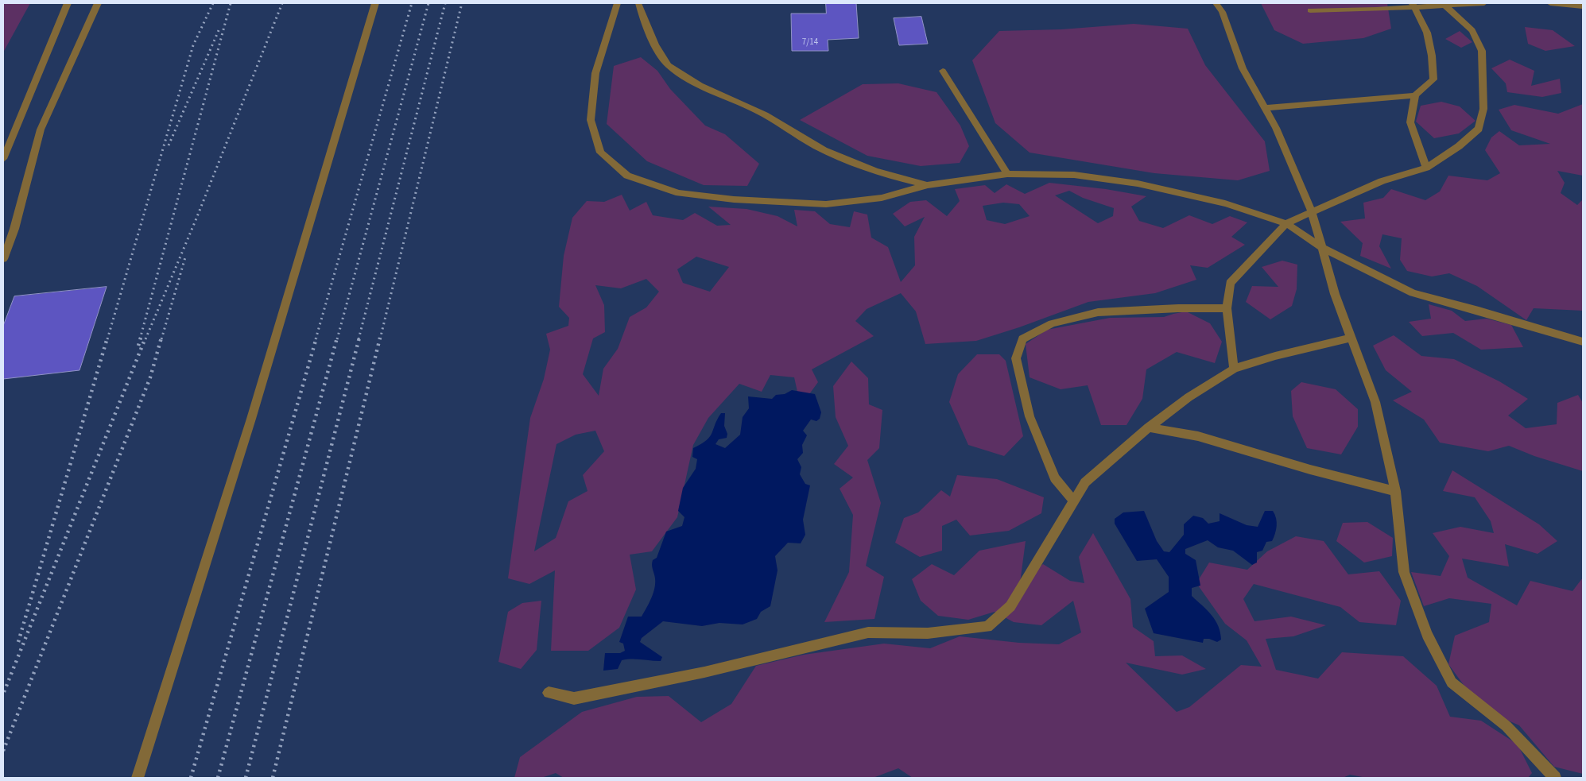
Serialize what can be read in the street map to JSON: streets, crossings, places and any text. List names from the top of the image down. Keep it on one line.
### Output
{"house_numbers":["7/14"]}
